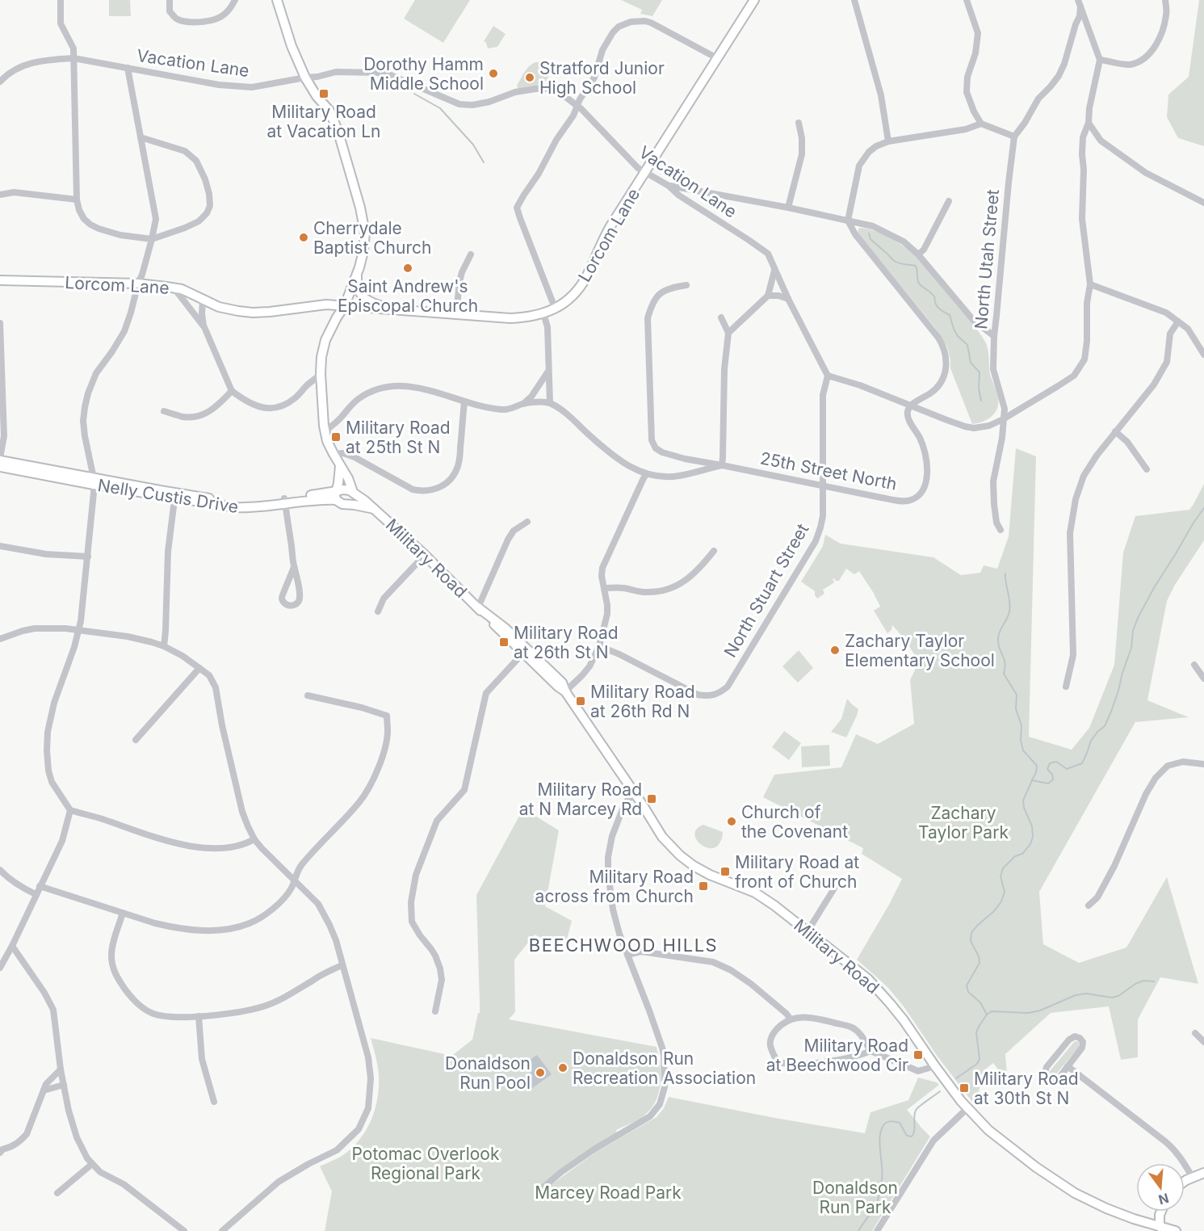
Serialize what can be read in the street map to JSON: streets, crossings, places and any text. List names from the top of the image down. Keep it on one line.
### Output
{"streets":{"main road":["Lorcom Lane","Nelly Custis Drive","Military Road"],"street":["Vacation Lane","North Utah Street","25th Street North","North Stuart Street"]},"crossings":[["Vacation Lane","Lorcom Lane"],["Vacation Lane","Military Road"],["Vacation Lane","North Stuart Street"],["Lorcom Lane","Military Road"],["25th Street North","North Stuart Street"],["Nelly Custis Drive","Military Road"]],"districts":["BEECHWOOD HILLS"],"parks":["Zachary Taylor Park","Potomac Overlook Regional Park","Donaldson Run Park","Marcey Road Park"],"places":{"other":["Dorothy Hamm Middle School","Stratford Junior High School","Cherrydale Baptist Church","Saint Andrew's Episcopal Church","Zachary Taylor Elementary School","Church of the Covenant","Donaldson Run Recreation Association","Donaldson Run Pool"],"transit":["Military Road at Vacation Ln","Military Road at 25th St N","Military Road at 26th St N","Military Road at 26th Rd N","Military Road at N Marcey Rd","Military Road at front of Church","Military Road across from Church","Military Road at Beechwood Cir","Military Road at 30th St N"]},"north":"bottom"}
